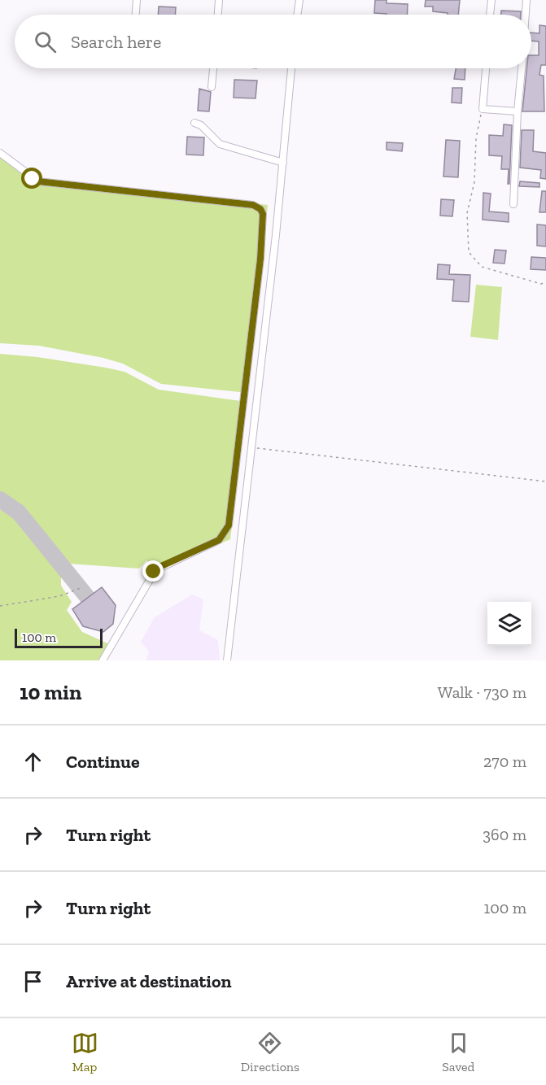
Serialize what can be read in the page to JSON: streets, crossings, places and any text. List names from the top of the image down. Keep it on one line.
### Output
{"scale_bar":"100 m","page":{"search":"Search here","scale":"100 m","heading":["10 min","Walk · 730 m"],"list":[["Continue","270 m"],["Turn right","360 m"],["Turn right","100 m"],"Arrive at destination"],"nav":["Map","Directions","Saved"]}}
